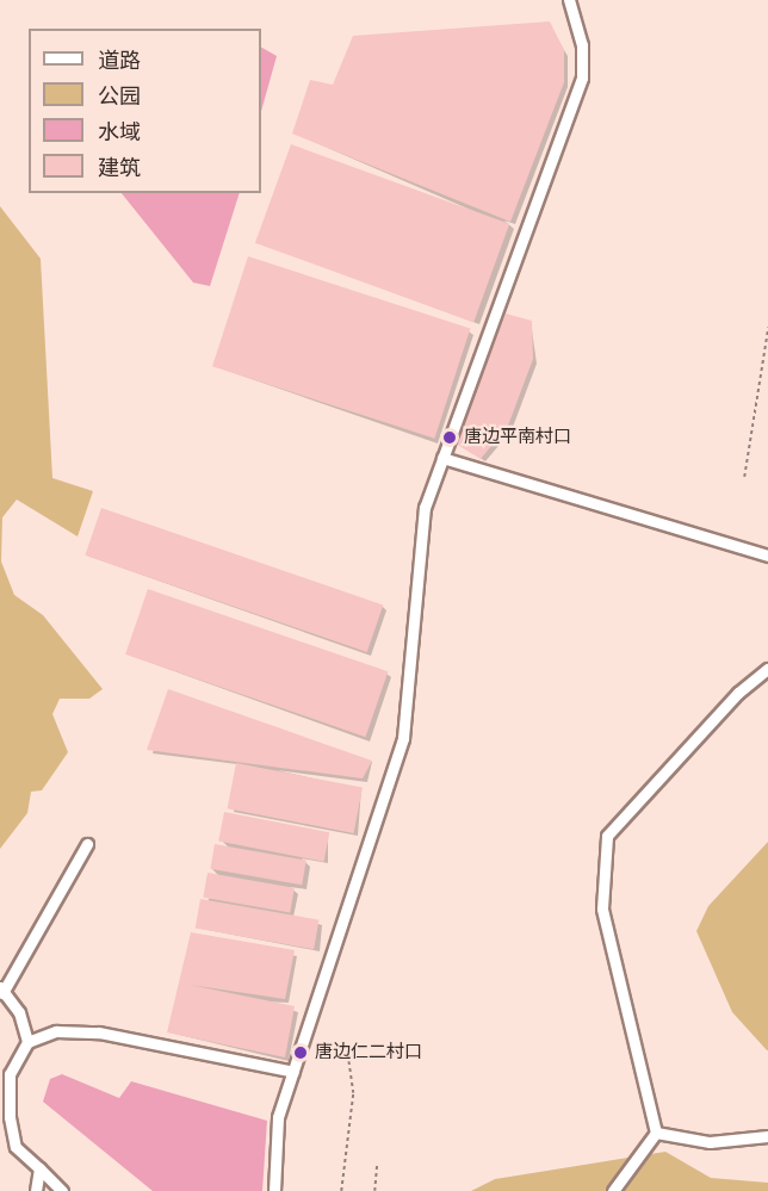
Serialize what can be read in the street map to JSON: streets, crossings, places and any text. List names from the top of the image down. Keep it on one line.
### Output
{"places":["唐边平南村口","唐边仁二村口"],"legend":["道路","公园","水域","建筑"]}
